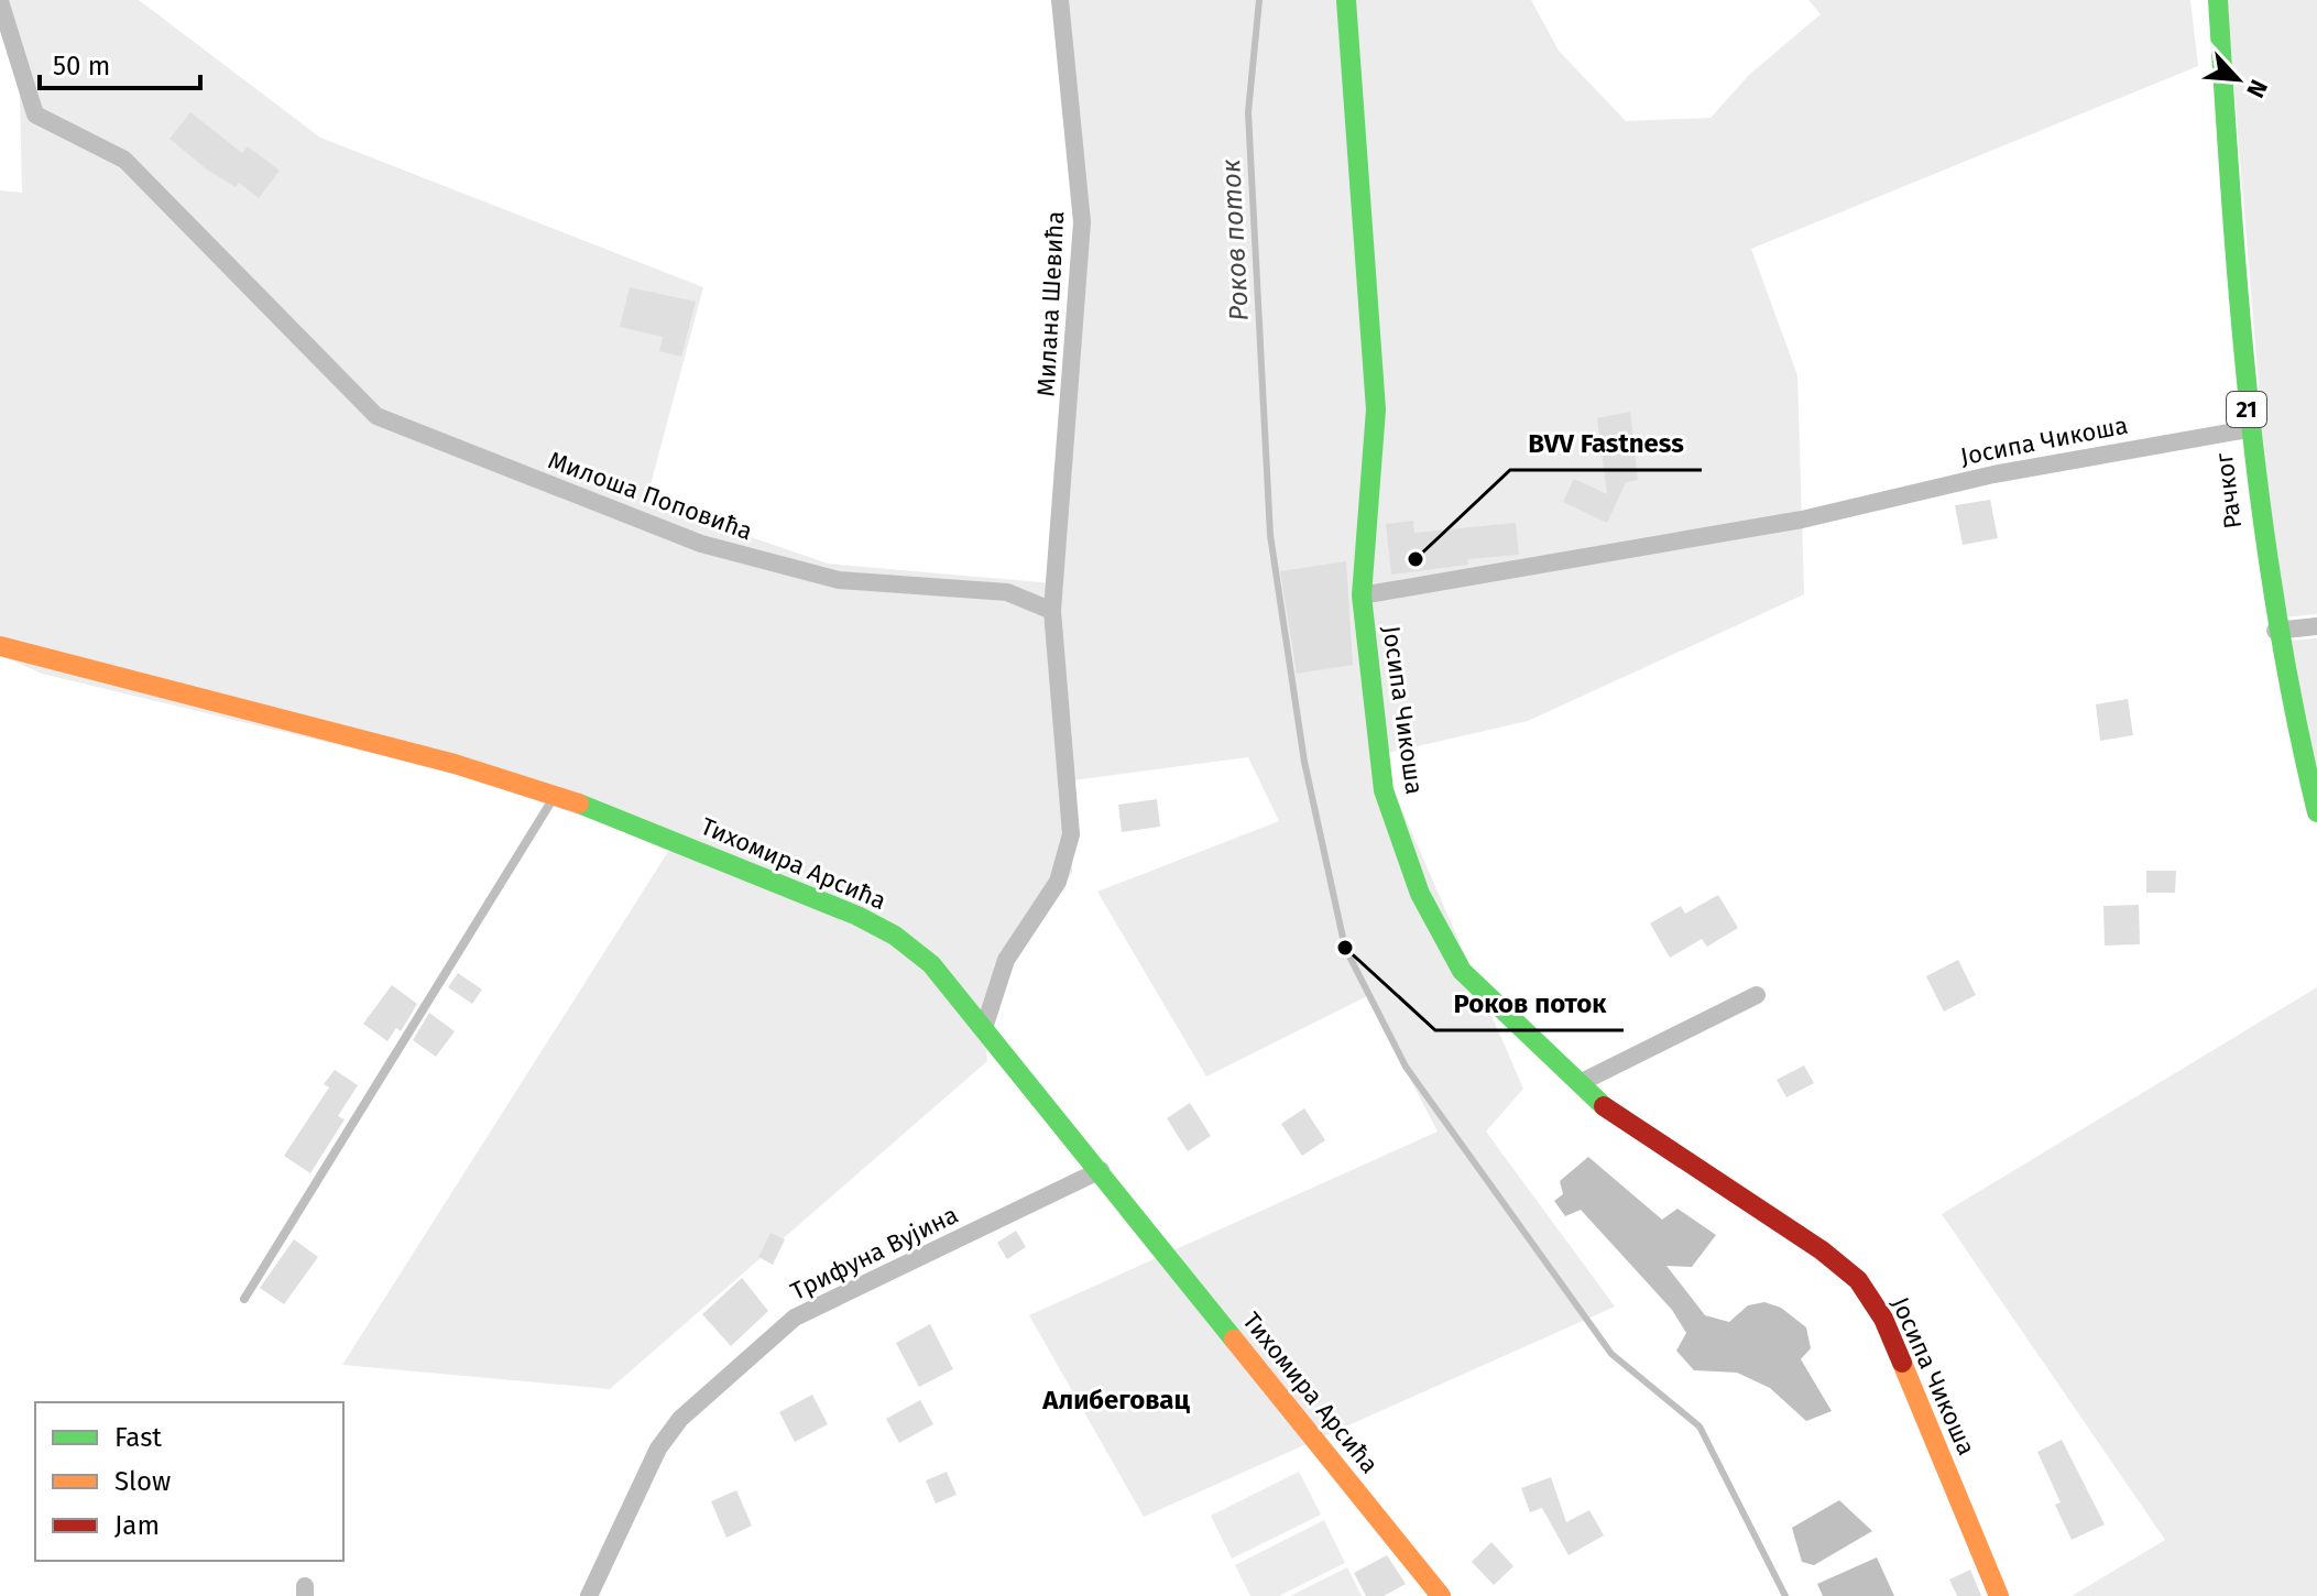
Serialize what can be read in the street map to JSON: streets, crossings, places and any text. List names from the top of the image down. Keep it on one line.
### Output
{"streets":{"street":["Милана Шевића","21","Јосипа Чикоша","Рачког","Милоша Поповића","Тихомира Арсића","Трифуна Вујина"]},"crossings":[["Милана Шевића","Милоша Поповића"],["Јосипа Чикоша","Рачког"],["Тихомира Арсића","Трифуна Вујина"]],"districts":["Алибеговац"],"water":["Роков поток"],"places":["BVV Fastness","Роков поток"],"legend":["Fast","Slow","Jam"],"scale_bar":"50 m","north":"bottom right"}
